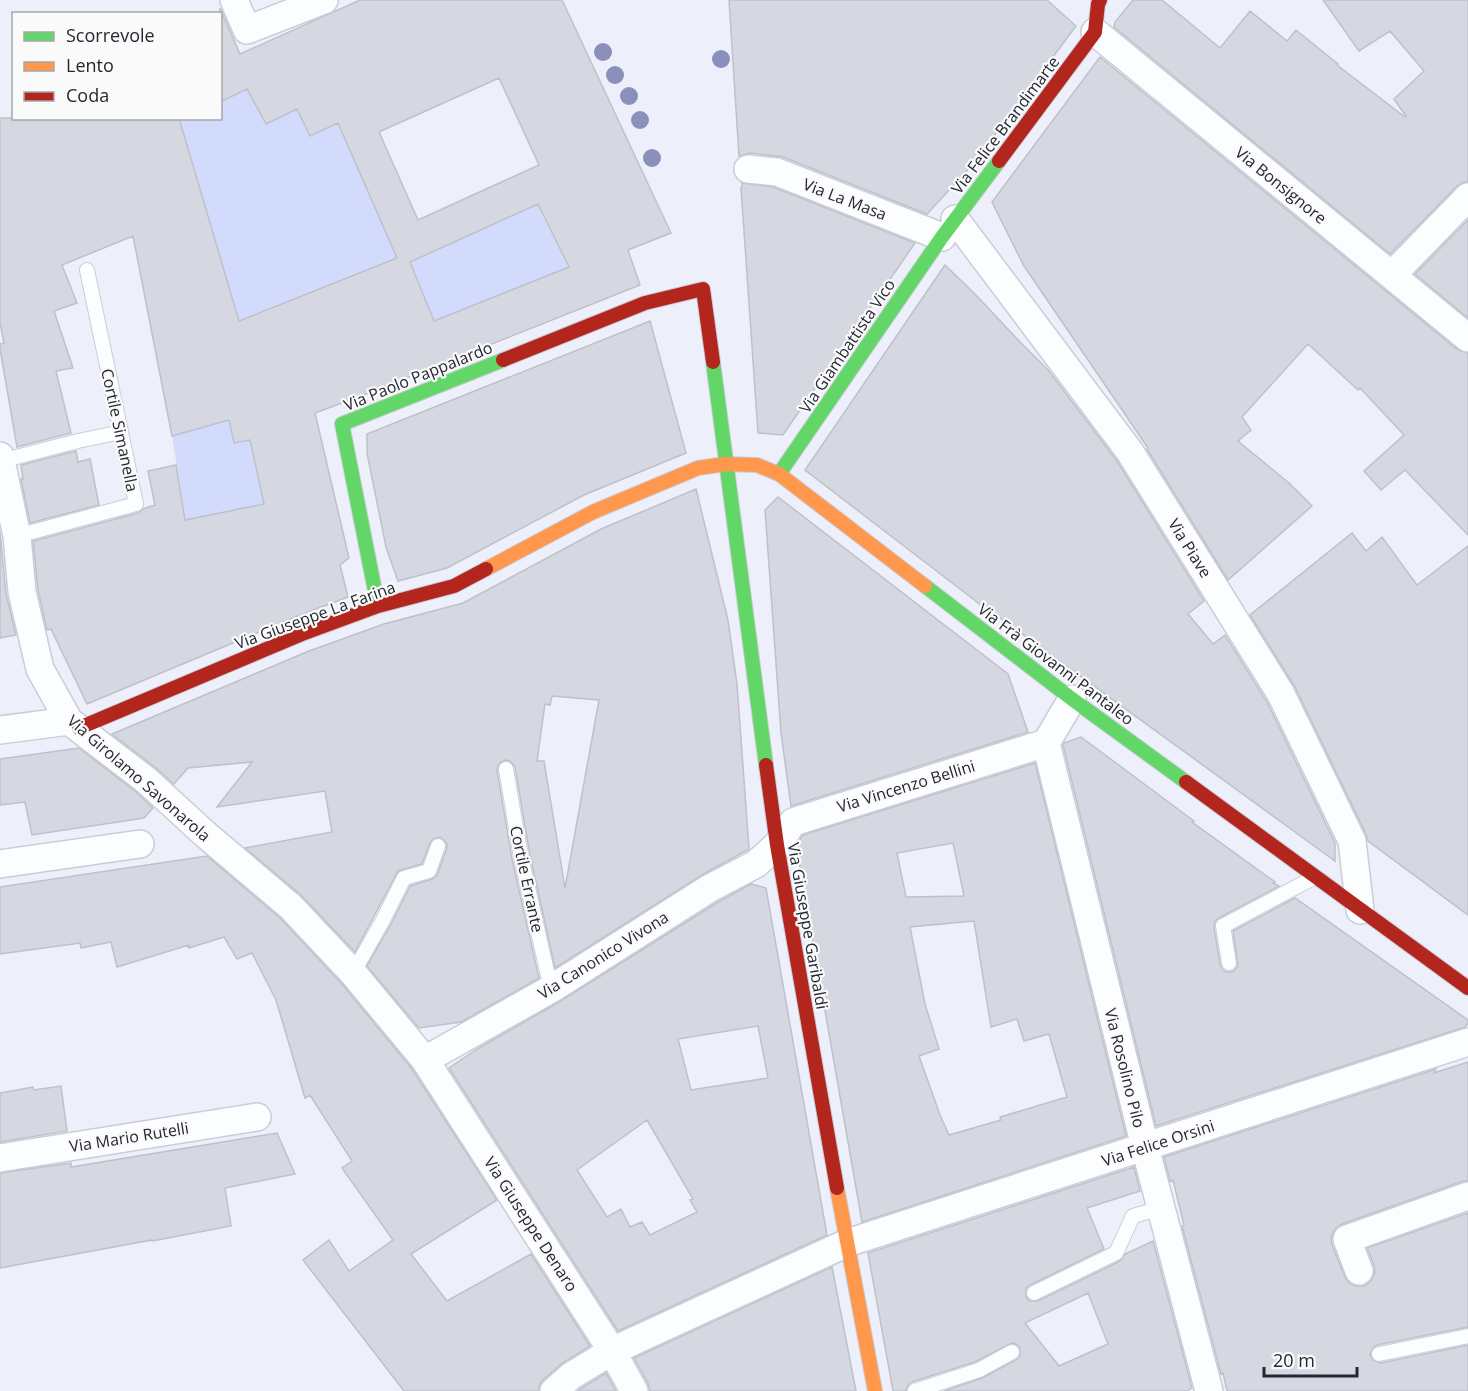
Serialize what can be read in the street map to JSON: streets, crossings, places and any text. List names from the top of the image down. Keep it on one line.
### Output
{"streets":{"street":["Via Felice Brandimarte","Via Bonsignore","Via La Masa","Via Giambattista Vico","Via Paolo Pappalardo","Via Piave","Via Giuseppe La Farina","Via Frà Giovanni Pantaleo","Via Girolamo Savonarola","Via Vincenzo Bellini","Via Giuseppe Garibaldi","Via Canonico Vivona","Via Rosolino Pilo","Via Mario Rutelli","Via Felice Orsini","Via Giuseppe Denaro"],"lane":["Cortile Simanella","Cortile Errante"]},"crossings":[["Via Felice Brandimarte","Via Bonsignore"],["Via Felice Brandimarte","Via La Masa"],["Via Felice Brandimarte","Via Giambattista Vico"],["Via Felice Brandimarte","Via Piave"],["Via La Masa","Via Giambattista Vico"],["Via La Masa","Via Piave"],["Via Giambattista Vico","Via Piave"],["Via Giambattista Vico","Via Giuseppe La Farina"],["Via Giambattista Vico","Via Frà Giovanni Pantaleo"],["Via Paolo Pappalardo","Via Giuseppe La Farina"],["Via Paolo Pappalardo","Via Giuseppe Garibaldi"],["Cortile Simanella","Via Girolamo Savonarola"],["Via Piave","Via Frà Giovanni Pantaleo"],["Via Giuseppe La Farina","Via Frà Giovanni Pantaleo"],["Via Giuseppe La Farina","Via Girolamo Savonarola"],["Via Giuseppe La Farina","Via Giuseppe Garibaldi"],["Via Girolamo Savonarola","Via Canonico Vivona"],["Via Girolamo Savonarola","Via Giuseppe Denaro"],["Via Vincenzo Bellini","Via Giuseppe Garibaldi"],["Via Vincenzo Bellini","Via Canonico Vivona"],["Via Vincenzo Bellini","Via Rosolino Pilo"],["Cortile Errante","Via Canonico Vivona"],["Via Giuseppe Garibaldi","Via Canonico Vivona"],["Via Giuseppe Garibaldi","Via Felice Orsini"],["Via Canonico Vivona","Via Giuseppe Denaro"],["Via Rosolino Pilo","Via Felice Orsini"],["Via Felice Orsini","Via Giuseppe Denaro"]],"legend":["Scorrevole","Lento","Coda"],"scale_bar":"20 m"}
